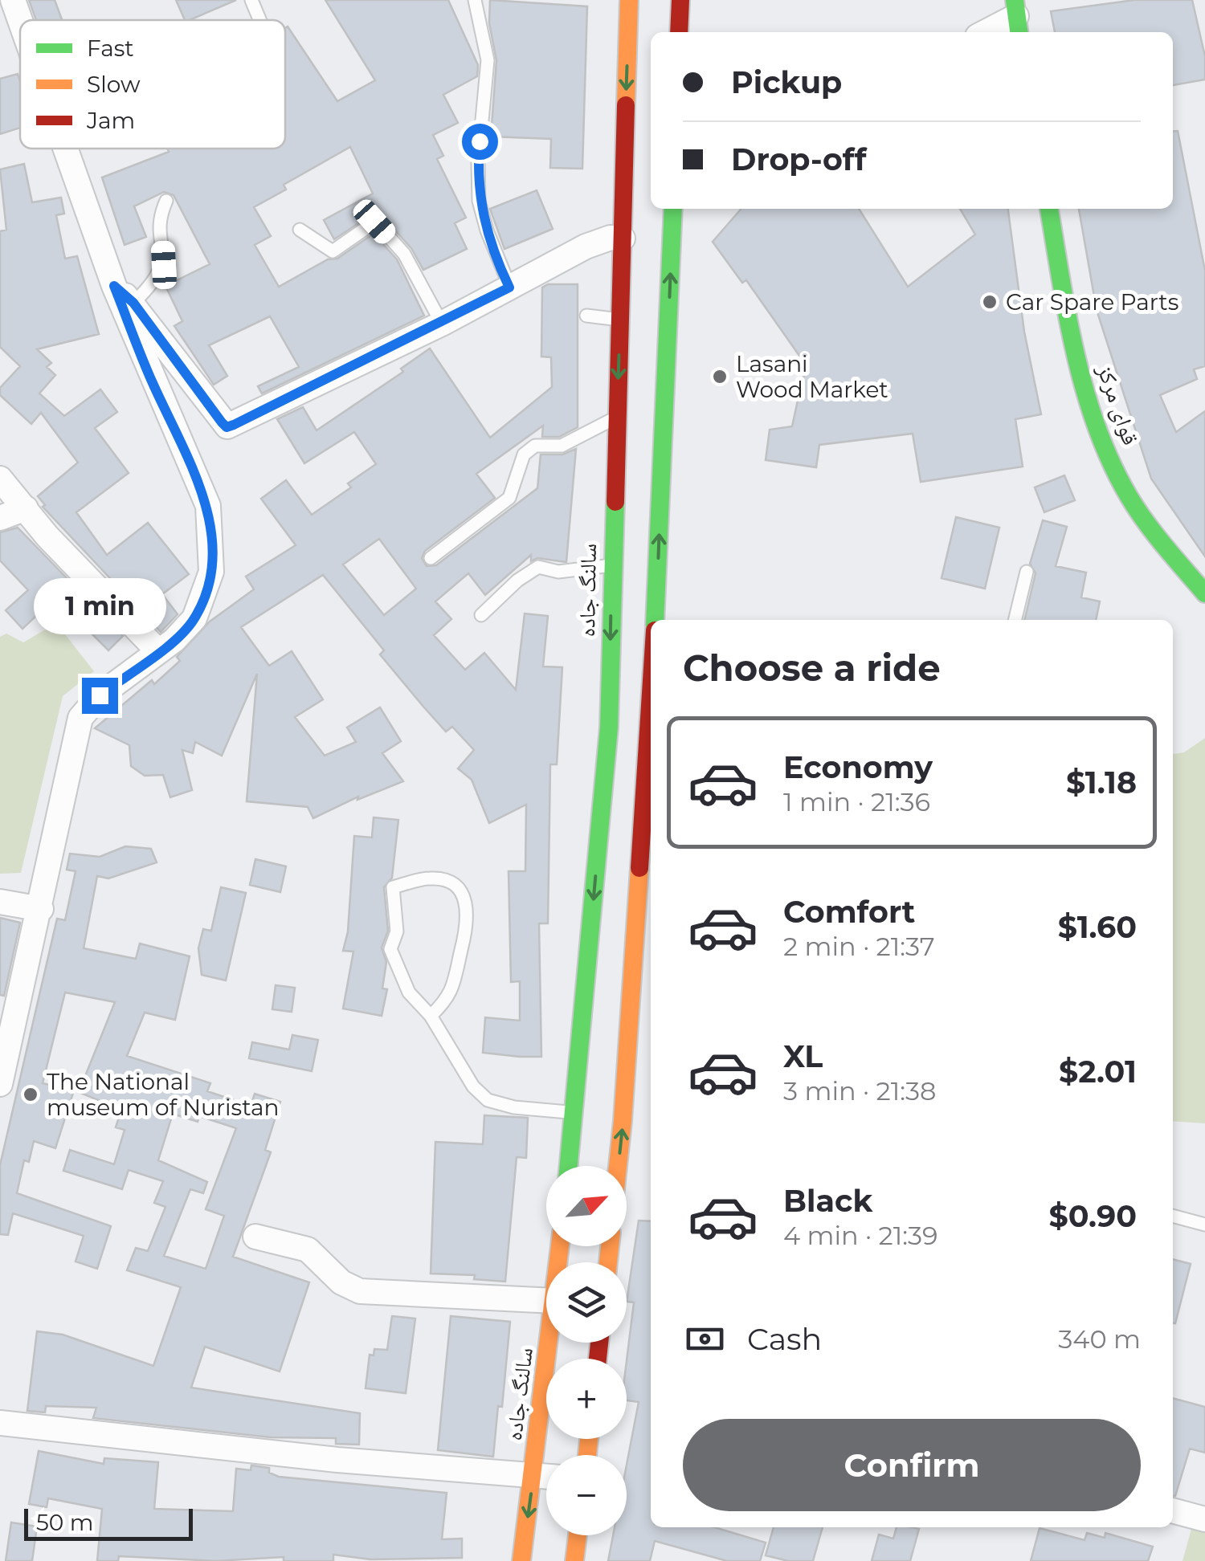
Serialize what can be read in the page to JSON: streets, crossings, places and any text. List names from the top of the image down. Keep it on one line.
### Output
{"streets":{"main road":["قوای مرکز","سالنگ جاده"]},"places":["Car Spare Parts","Lasani Wood Market","The National museum of Nuristan"],"legend":["Fast","Slow","Jam"],"scale_bar":"50 m","north":"top right","page":{"banner":["Pickup","Drop-off"],"bubble":"1 min","heading":"Choose a ride","list":[{"name":"Economy","note":"1 min · 21:36","value":"$1.18"},{"name":"Comfort","note":"2 min · 21:37","value":"$1.60"},{"name":"XL","note":"3 min · 21:38","value":"$2.01"},{"name":"Black","note":"4 min · 21:39","value":"$0.90"}],"map_buttons":["+","−"],"pay":["Cash","340 m"],"buttons":"Confirm","scale":"50 m"}}
